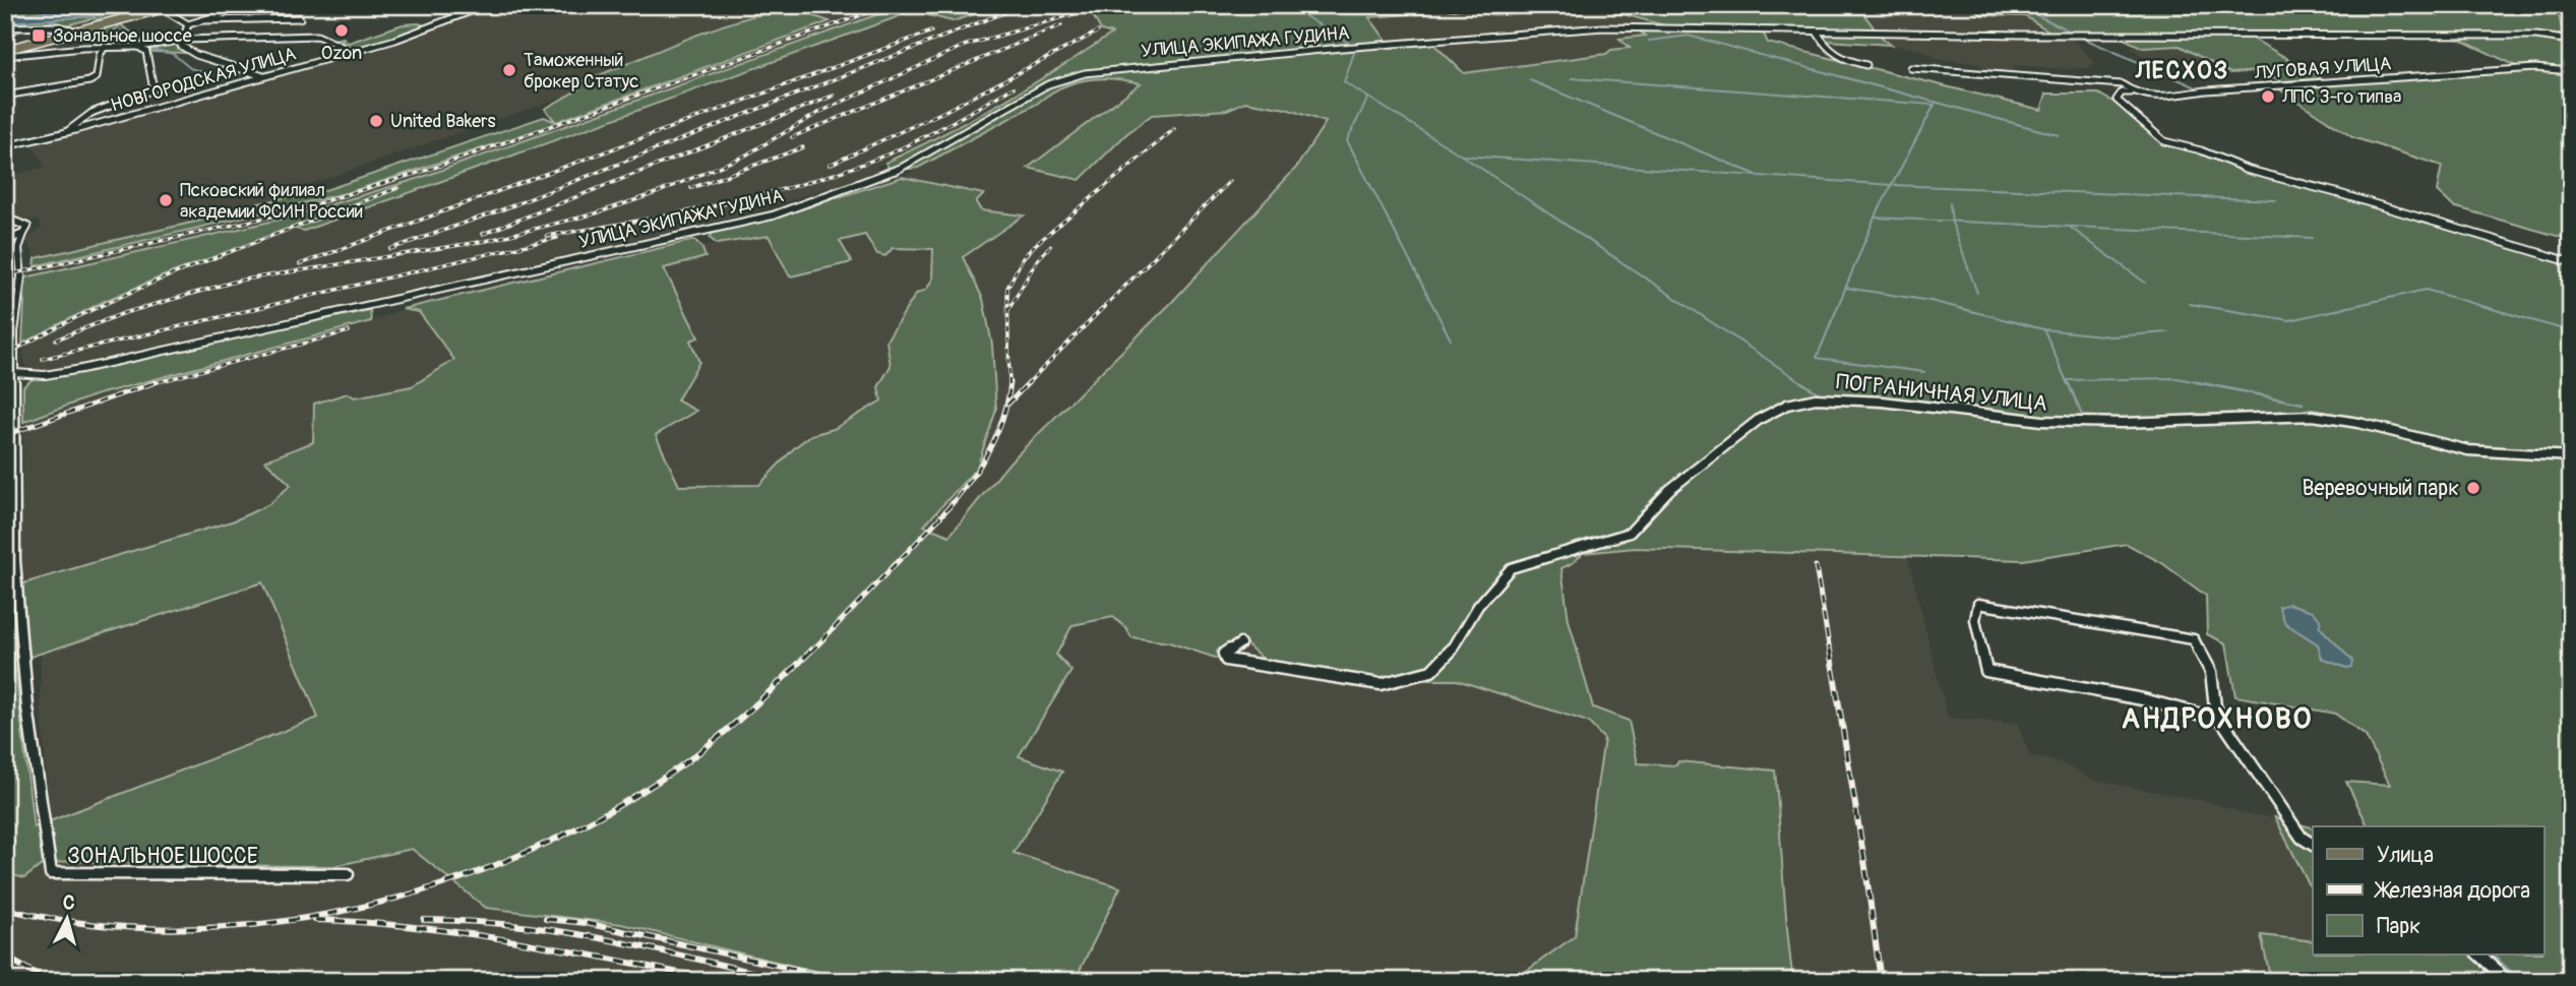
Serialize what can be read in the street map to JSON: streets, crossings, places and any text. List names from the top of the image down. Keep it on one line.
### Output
{"streets":{"street":["УЛИЦА ЭКИПАЖА ГУДИНА","ЛУГОВАЯ УЛИЦА","НОВГОРОДСКАЯ УЛИЦА","ПОГРАНИЧНАЯ УЛИЦА","ЗОНАЛЬНОЕ ШОССЕ"]},"crossings":[["УЛИЦА ЭКИПАЖА ГУДИНА","ЗОНАЛЬНОЕ ШОССЕ"]],"districts":["ЛЕСХОЗ","АНДРОХНОВО"],"places":{"other":["Ozon","Таможенный брокер Статус","ЛПС 3-го типва","United Bakers","Псковский филиал академии ФСИН России","Веревочный парк"],"transit":["Зональное шоссе"]},"legend":["Улица","Железная дорога","Парк"],"north":"top"}
